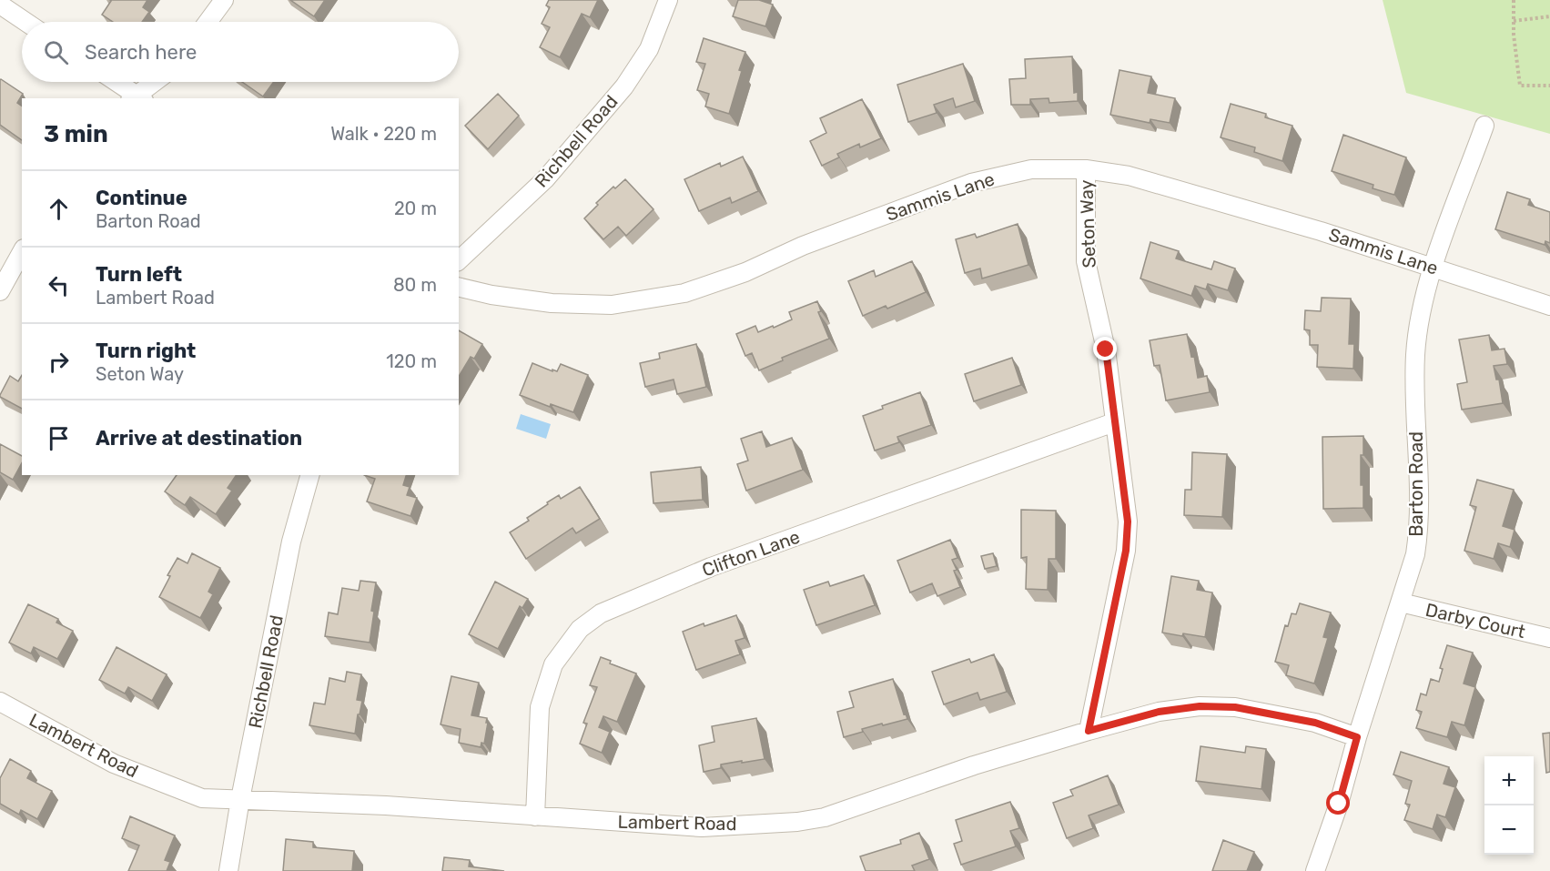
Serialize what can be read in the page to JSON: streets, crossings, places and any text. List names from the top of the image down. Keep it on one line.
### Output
{"streets":{"street":["Richbell Road","Sammis Lane","Seton Way","Barton Road","Clifton Lane","Darby Court","Lambert Road"]},"crossings":[["Richbell Road","Lambert Road"],["Sammis Lane","Seton Way"],["Sammis Lane","Barton Road"],["Seton Way","Clifton Lane"],["Seton Way","Lambert Road"],["Barton Road","Darby Court"],["Barton Road","Lambert Road"],["Clifton Lane","Lambert Road"]],"page":{"search":"Search here","heading":["3 min","Walk · 220 m"],"list":[["Continue","Barton Road","20 m"],["Turn left","Lambert Road","80 m"],["Turn right","Seton Way","120 m"],"Arrive at destination"],"map_buttons":["+","−"]}}
